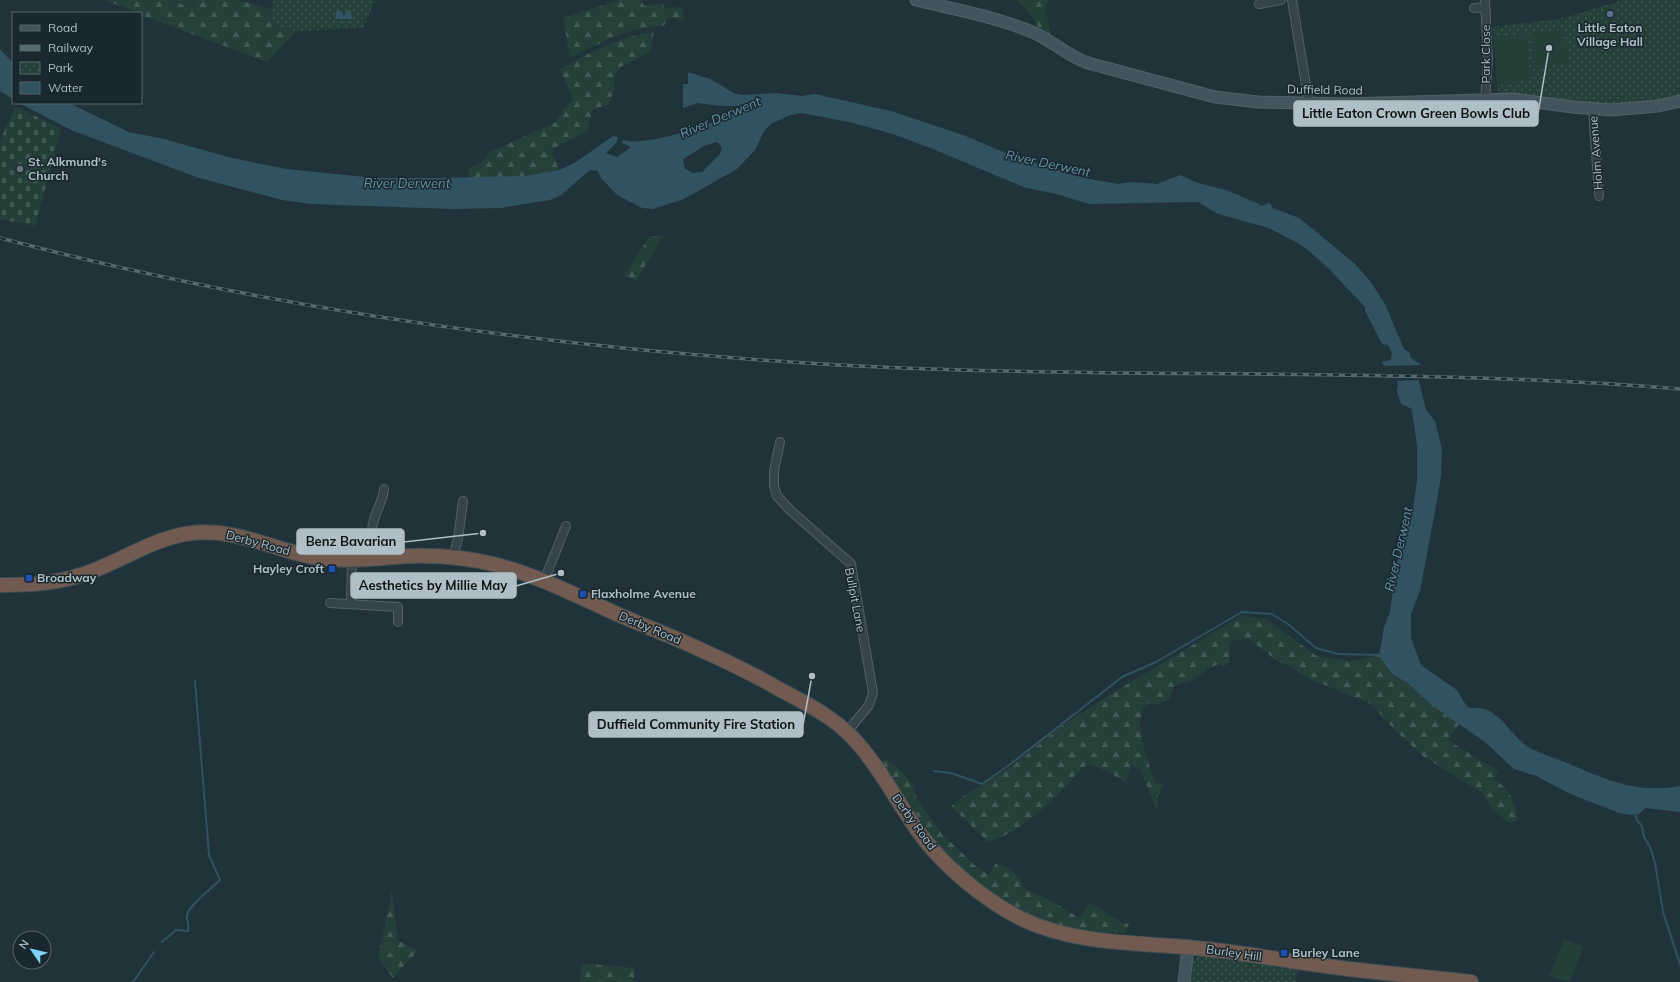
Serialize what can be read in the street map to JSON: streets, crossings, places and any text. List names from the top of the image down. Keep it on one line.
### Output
{"streets":{"highway":["Derby Road","Burley Hill"],"street":["Park Close","Duffield Road","Holm Avenue","Bullpit Lane"]},"crossings":[["Park Close","Duffield Road"],["Duffield Road","Holm Avenue"],["Derby Road","Bullpit Lane"],["Derby Road","Burley Hill"]],"water":["River Derwent"],"places":{"other":["Little Eaton Village Hall","Little Eaton Crown Green Bowls Club","St. Alkmund's Church","Benz Bavarian","Aesthetics by Millie May","Duffield Community Fire Station"],"transit":["Hayley Croft","Broadway","Flaxholme Avenue","Burley Lane"]},"legend":["Road","Railway","Park","Water"],"north":"top left"}
